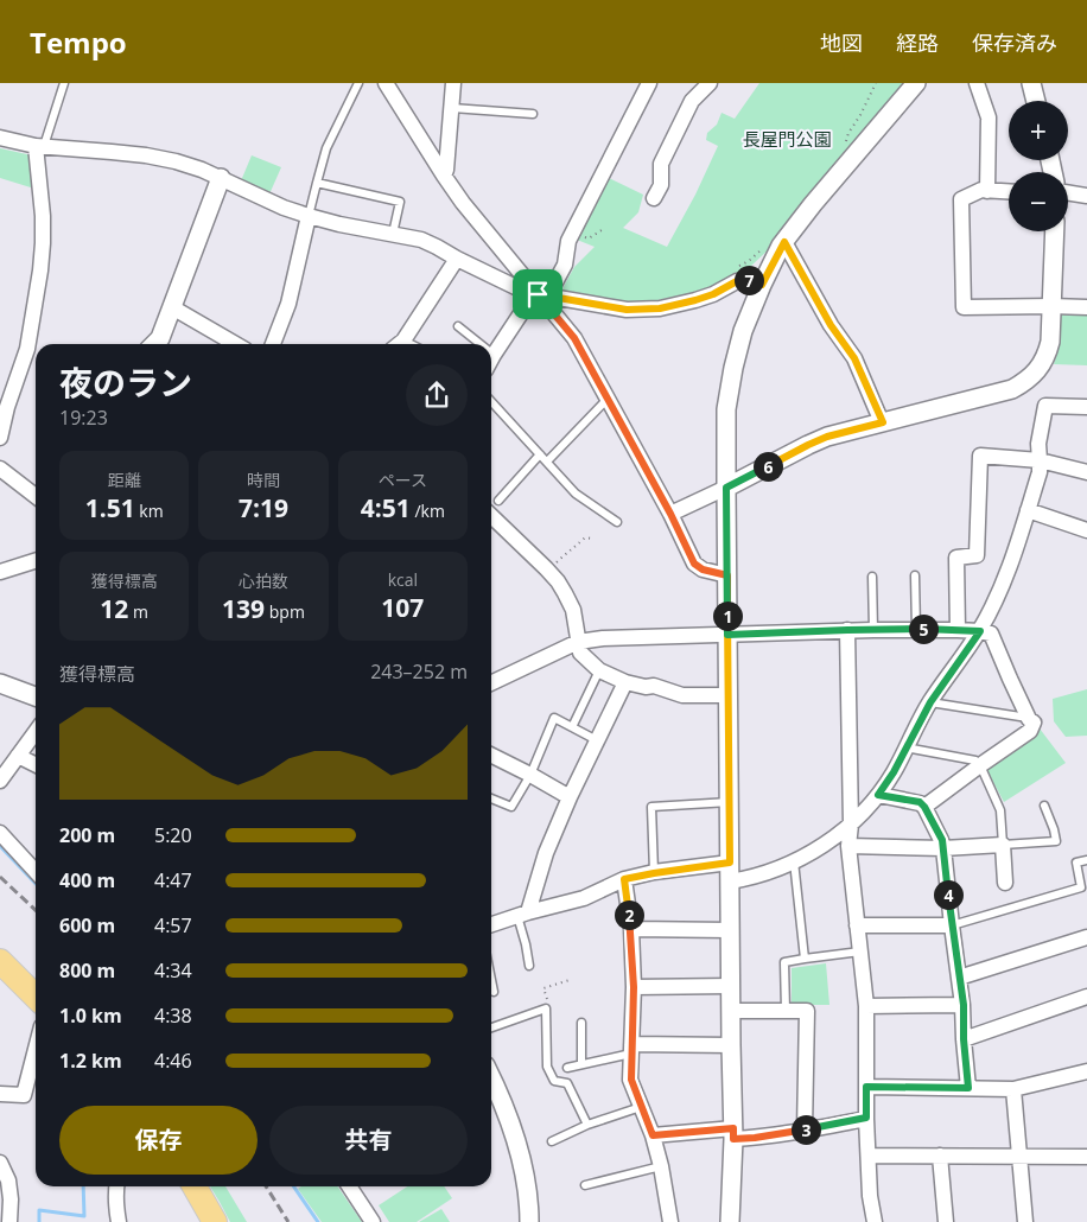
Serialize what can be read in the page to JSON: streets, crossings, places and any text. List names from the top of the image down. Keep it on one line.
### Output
{"parks":["長屋門公園"],"page":{"header":"Tempo","nav":["地図","経路","保存済み"],"map_buttons":["+","−"],"pins":["7","6","1","5","4","2","3"],"heading":["夜のラン","19:23"],"stats":[["距離","1.51 km"],["時間","7:19"],["ペース","4:51 /km"],["獲得標高","12 m"],["心拍数","139 bpm"],["kcal","107"]],"chart":["獲得標高","243–252 m"],"list":[{"name":"200 m","note":"5:20"},{"name":"400 m","note":"4:47"},{"name":"600 m","note":"4:57"},{"name":"800 m","note":"4:34"},{"name":"1.0 km","note":"4:38"},{"name":"1.2 km","note":"4:46"}],"buttons":["保存","共有"]}}
